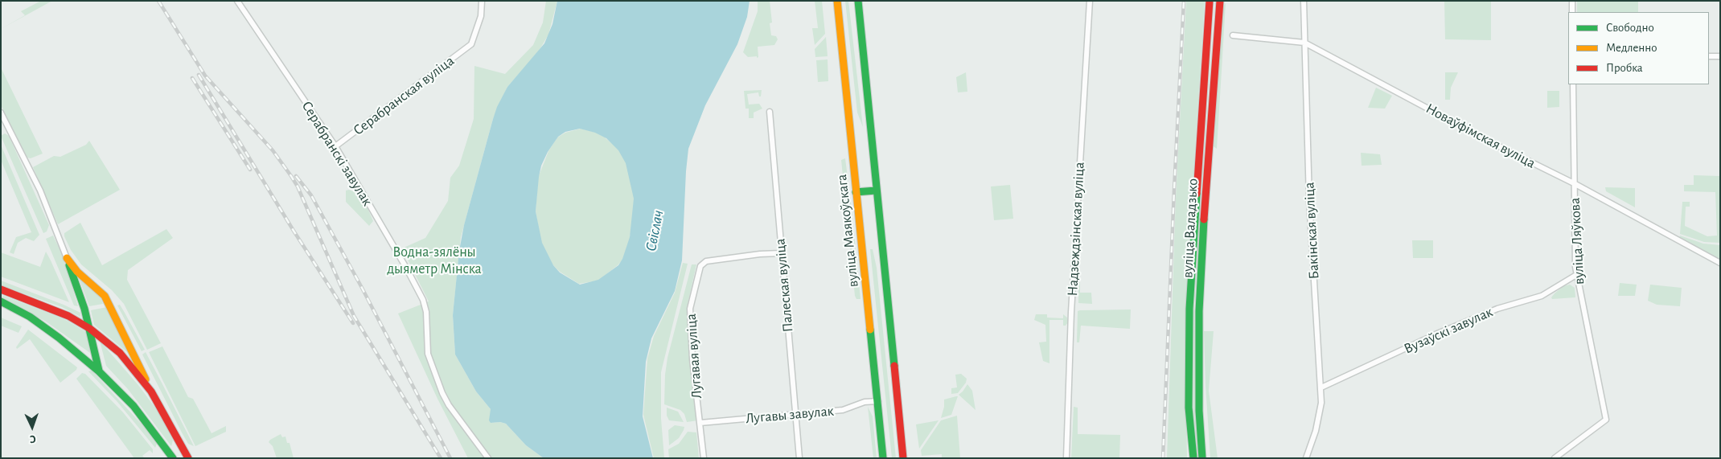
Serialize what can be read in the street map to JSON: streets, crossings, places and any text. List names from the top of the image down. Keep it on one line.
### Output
{"streets":{"main road":["вуліца Валадзько","вуліца Маякоўскага"],"street":["Серабранская вуліца","Новаўфімская вуліца","Серабранскі завулак","Надзеждзінская вуліца","Бакінская вуліца","вуліца Ляўкова","Палеская вуліца","Вузаўскі завулак","Лугавая вуліца","Лугавы завулак"]},"crossings":[["Серабранская вуліца","Серабранскі завулак"],["Новаўфімская вуліца","Бакінская вуліца"],["Новаўфімская вуліца","вуліца Ляўкова"],["вуліца Маякоўскага","Лугавы завулак"],["Бакінская вуліца","Вузаўскі завулак"],["вуліца Ляўкова","Вузаўскі завулак"],["Палеская вуліца","Лугавая вуліца"],["Палеская вуліца","Лугавы завулак"],["Лугавая вуліца","Лугавы завулак"]],"water":["Свіслач"],"parks":["Водна-зялёны дыяметр Мінска"],"legend":["Свободно","Медленно","Пробка"],"north":"bottom"}
